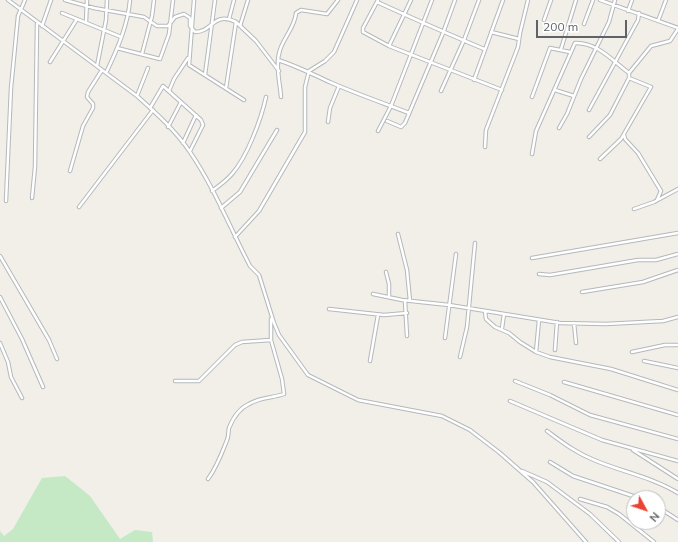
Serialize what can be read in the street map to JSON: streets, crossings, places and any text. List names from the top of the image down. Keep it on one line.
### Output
{"scale_bar":"200 m","north":"bottom right"}
